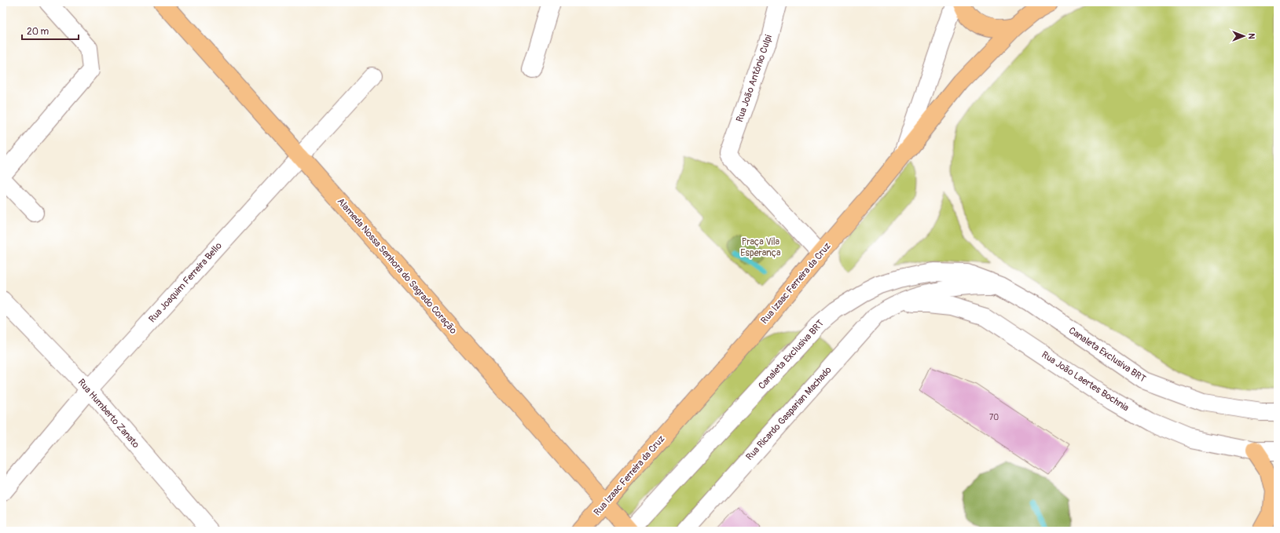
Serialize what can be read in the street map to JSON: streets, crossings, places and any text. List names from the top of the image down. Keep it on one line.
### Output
{"streets":{"main road":["Alameda Nossa Senhora do Sagrado Coração","Rua Izaac Ferreira da Cruz"],"street":["Rua João Antônio Culpi","Rua Joaquim Ferreira Bello","Canaleta Exclusiva BRT","Rua João Laertes Bochnia","Rua Humberto Zanato","Rua Ricardo Gasparian Machado"]},"crossings":[["Rua João Antônio Culpi","Rua Izaac Ferreira da Cruz"],["Alameda Nossa Senhora do Sagrado Coração","Rua Joaquim Ferreira Bello"],["Alameda Nossa Senhora do Sagrado Coração","Rua Izaac Ferreira da Cruz"],["Alameda Nossa Senhora do Sagrado Coração","Canaleta Exclusiva BRT"],["Rua Joaquim Ferreira Bello","Rua Humberto Zanato"],["Canaleta Exclusiva BRT","Rua João Laertes Bochnia"],["Canaleta Exclusiva BRT","Rua Ricardo Gasparian Machado"],["Rua João Laertes Bochnia","Rua Ricardo Gasparian Machado"]],"parks":["Praça Vila Esperança"],"house_numbers":["70"],"scale_bar":"20 m","north":"right"}
